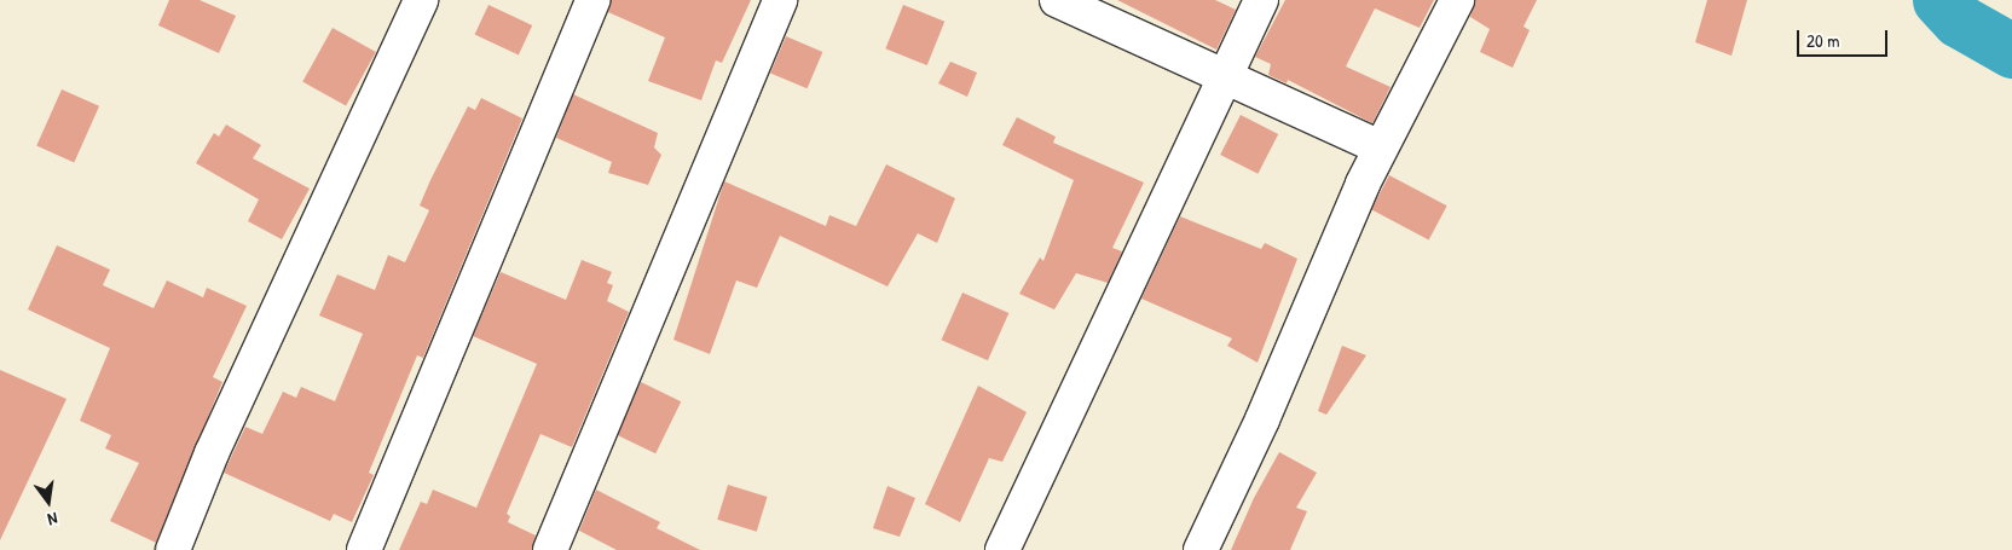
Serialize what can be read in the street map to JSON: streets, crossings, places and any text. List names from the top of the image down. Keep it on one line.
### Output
{"scale_bar":"20 m","north":"bottom"}
